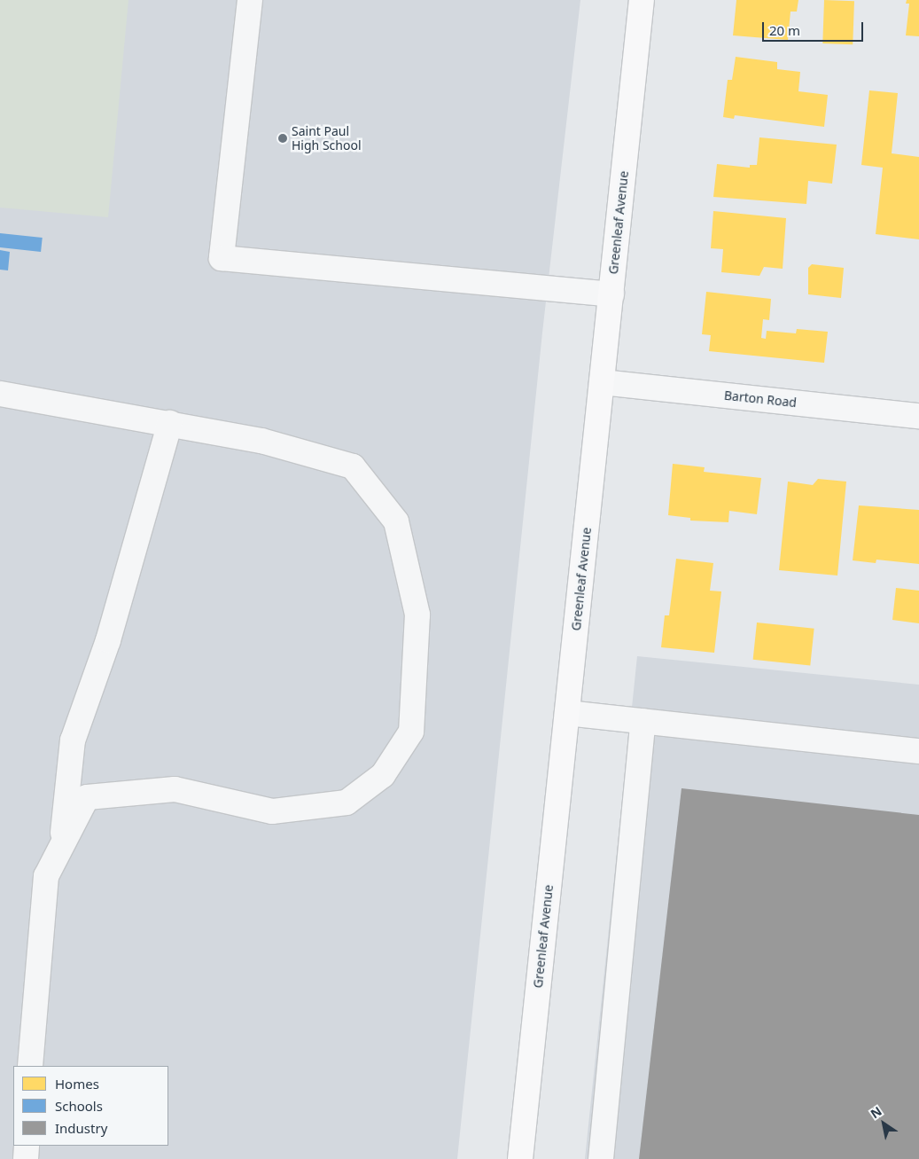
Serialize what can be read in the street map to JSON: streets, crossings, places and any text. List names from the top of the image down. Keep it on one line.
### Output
{"streets":{"main road":["Greenleaf Avenue"],"street":["Barton Road"]},"crossings":[["Greenleaf Avenue","Barton Road"]],"places":["Saint Paul High School"],"legend":["Homes","Schools","Industry"],"scale_bar":"20 m","north":"top left"}
